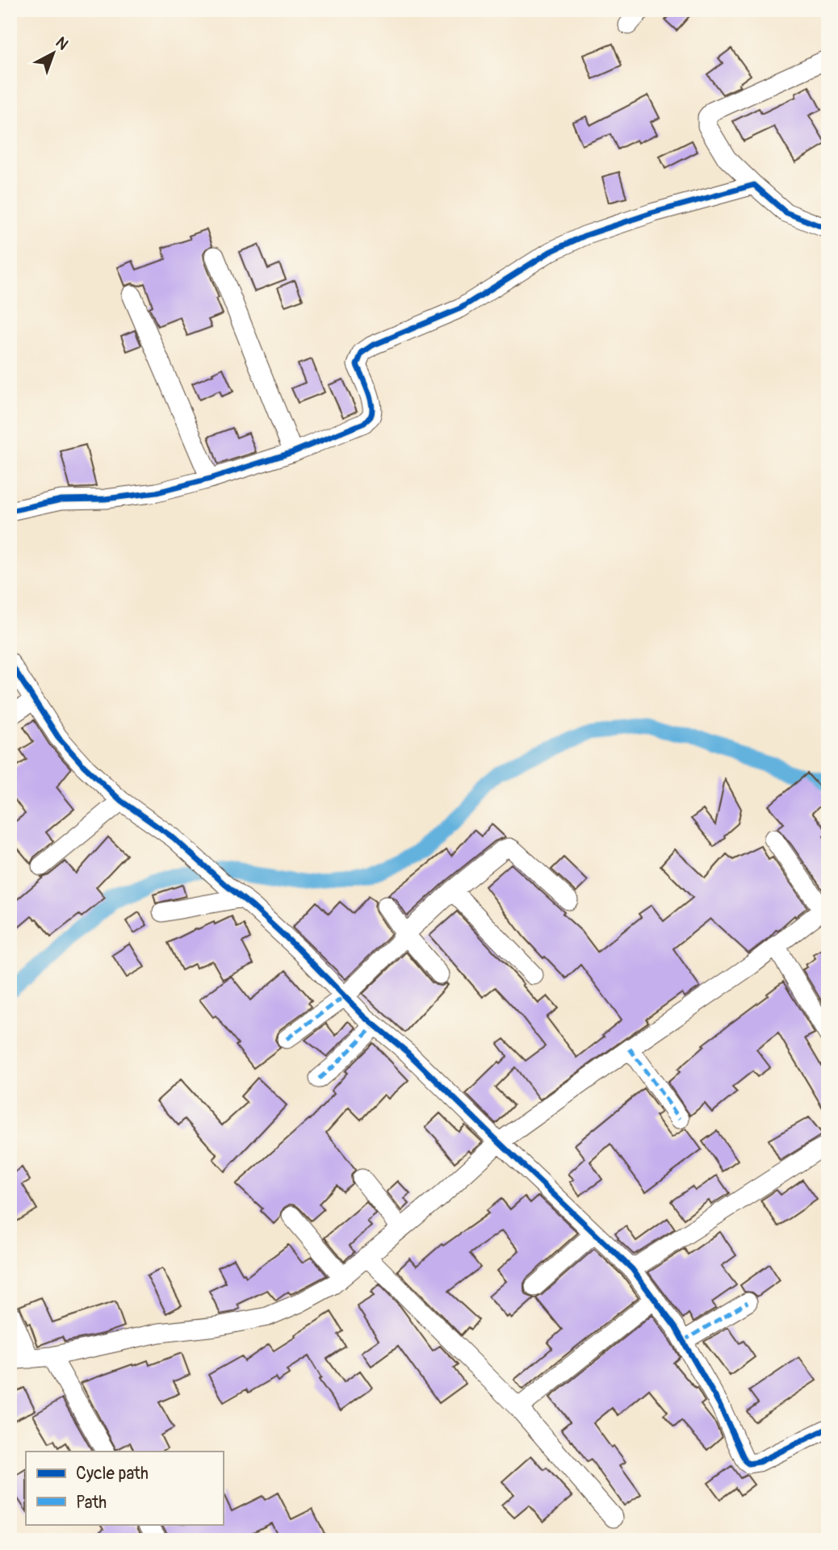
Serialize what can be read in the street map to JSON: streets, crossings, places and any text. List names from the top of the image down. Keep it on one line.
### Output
{"legend":["Cycle path","Path"],"north":"top right"}
